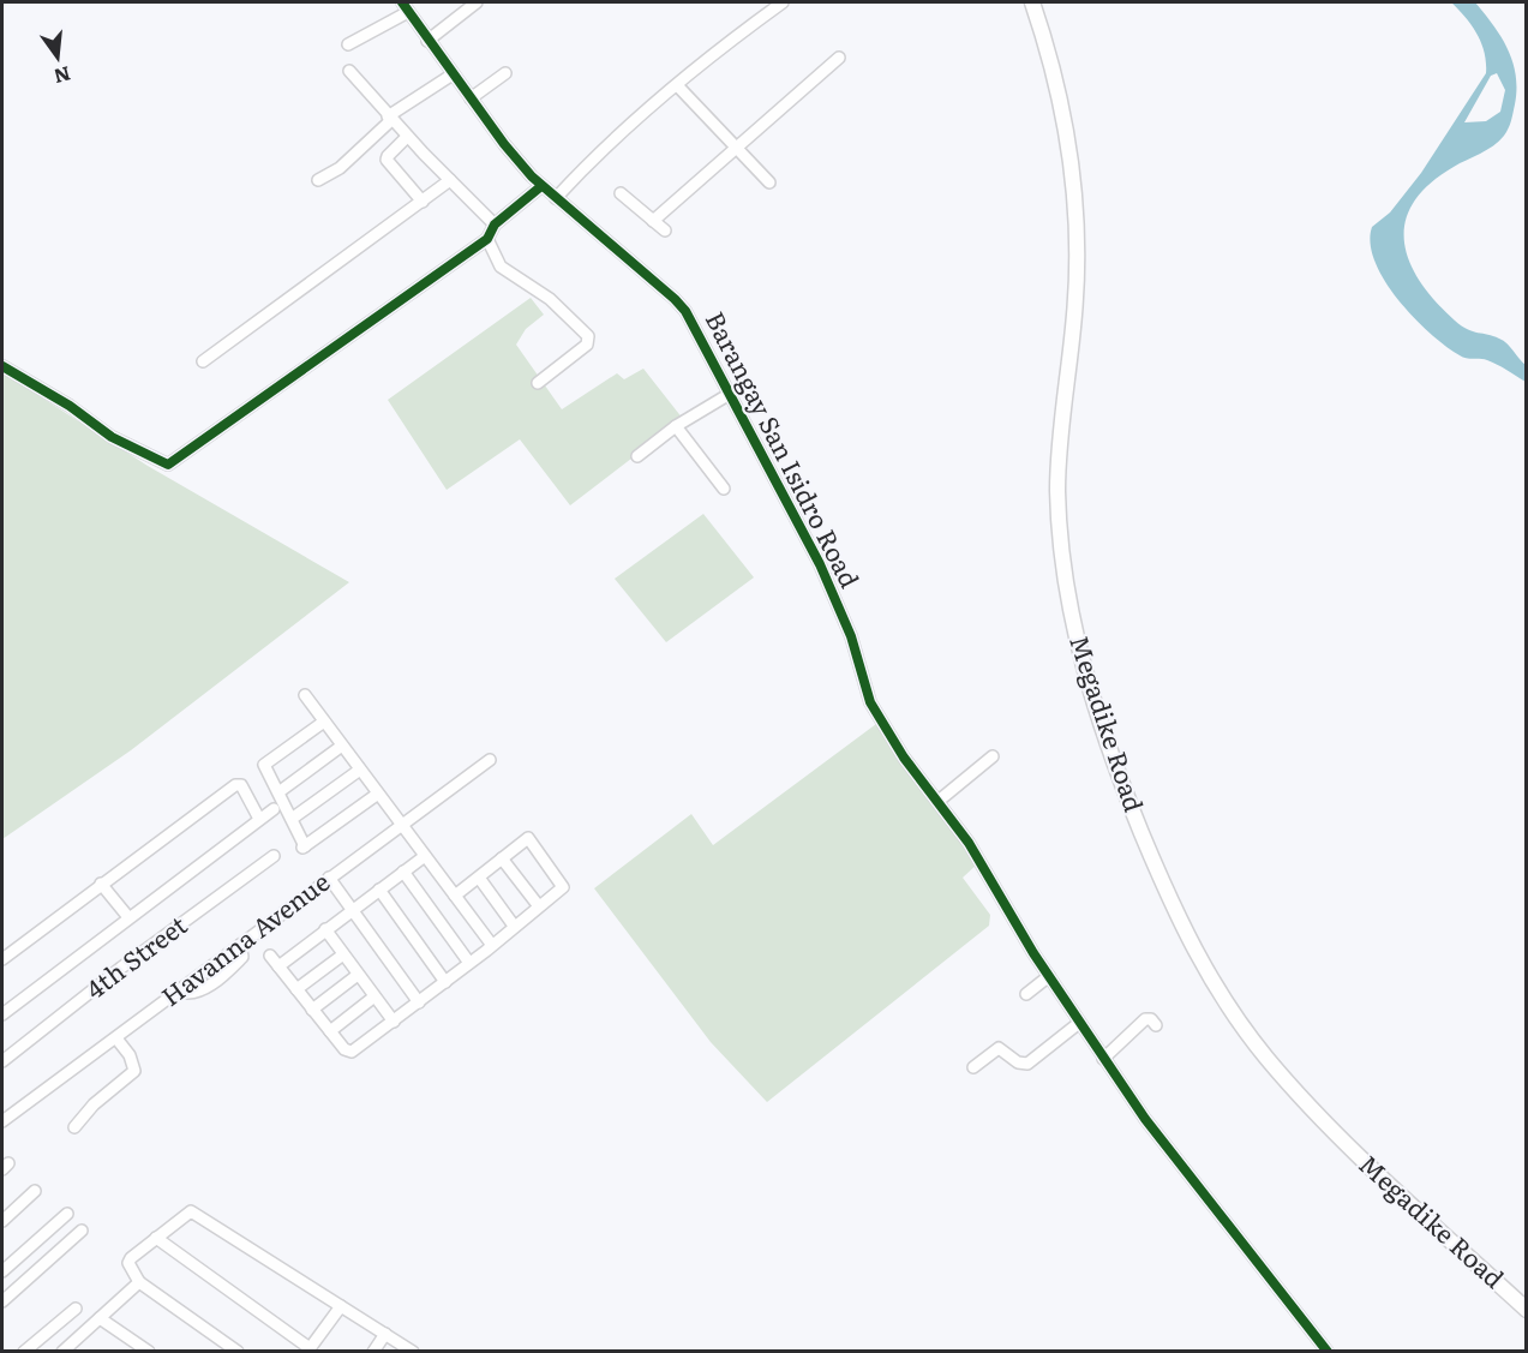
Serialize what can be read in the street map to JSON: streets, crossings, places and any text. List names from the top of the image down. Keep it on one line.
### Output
{"streets":{"main road":["Megadike Road"],"street":["Barangay San Isidro Road","Havanna Avenue","4th Street"]},"north":"bottom"}
